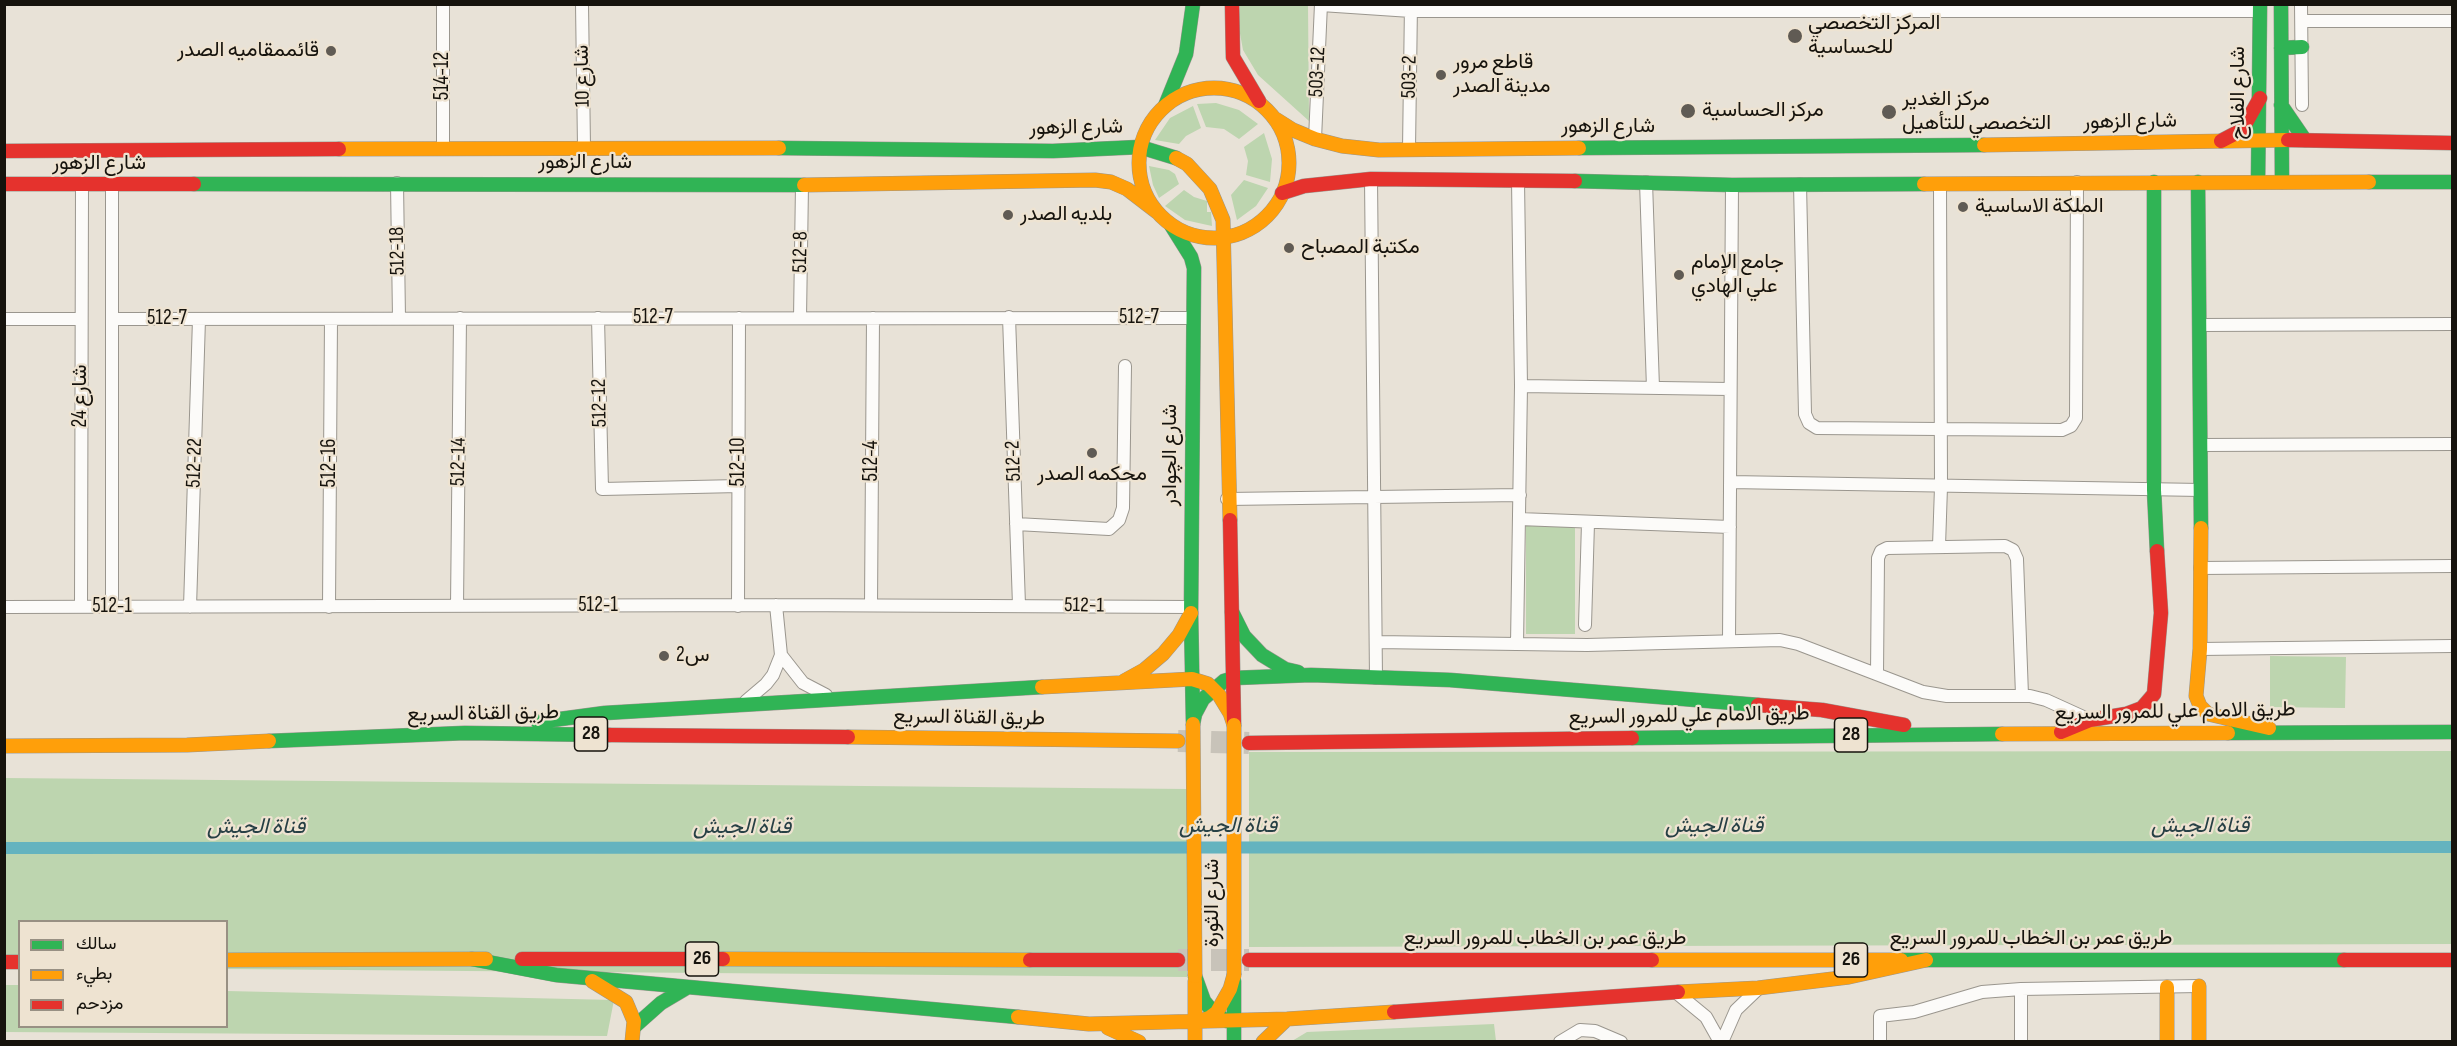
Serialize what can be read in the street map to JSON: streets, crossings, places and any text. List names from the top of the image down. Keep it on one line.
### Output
{"streets":{"main road":["شارع الفلاح","شارع الزهور","شارع الچوادر","طريق الامام علي للمرور السريع","طريق القناة السريع","28","شارع الثورة","طريق عمر بن الخطاب للمرور السريع","26"],"street":["503-12","514-12","شارع 10","503-2","512-18","512-8","512-7","شارع 24","512-12","512-4","512-2","512-14","512-10","512-22","512-16","512-1"]},"crossings":[["503-12","شارع الزهور"],["514-12","شارع الزهور"],["شارع 10","شارع الزهور"],["503-2","شارع الزهور"],["شارع الفلاح","شارع الزهور"],["شارع الزهور","512-18"],["شارع الزهور","512-8"],["شارع الزهور","شارع 24"],["شارع الزهور","شارع الچوادر"],["512-18","512-7"],["512-8","512-7"],["512-7","شارع 24"],["512-7","512-12"],["512-7","شارع الچوادر"],["512-7","512-4"],["512-7","512-2"],["512-7","512-14"],["512-7","512-10"],["512-7","512-22"],["512-7","512-16"],["شارع 24","512-1"],["512-12","512-10"],["شارع الچوادر","512-1"],["شارع الچوادر","شارع الثورة"],["512-4","512-1"],["512-2","512-1"],["512-14","512-1"],["512-10","512-1"],["512-22","512-1"],["512-16","512-1"]],"water":["قناة الجيش"],"places":["المركز التخصصي للحساسية","قائممقاميه الصدر","قاطع مرور مدينة الصدر","مركز الحساسية","مركز الغدير التخصصي للتأهيل","الملكة الاساسية","بلديه الصدر","مكتبة المصباح","جامع الإمام علي الهادي","محكمه الصدر","س2"],"legend":["سالك","بطيء","مزدحم"]}
